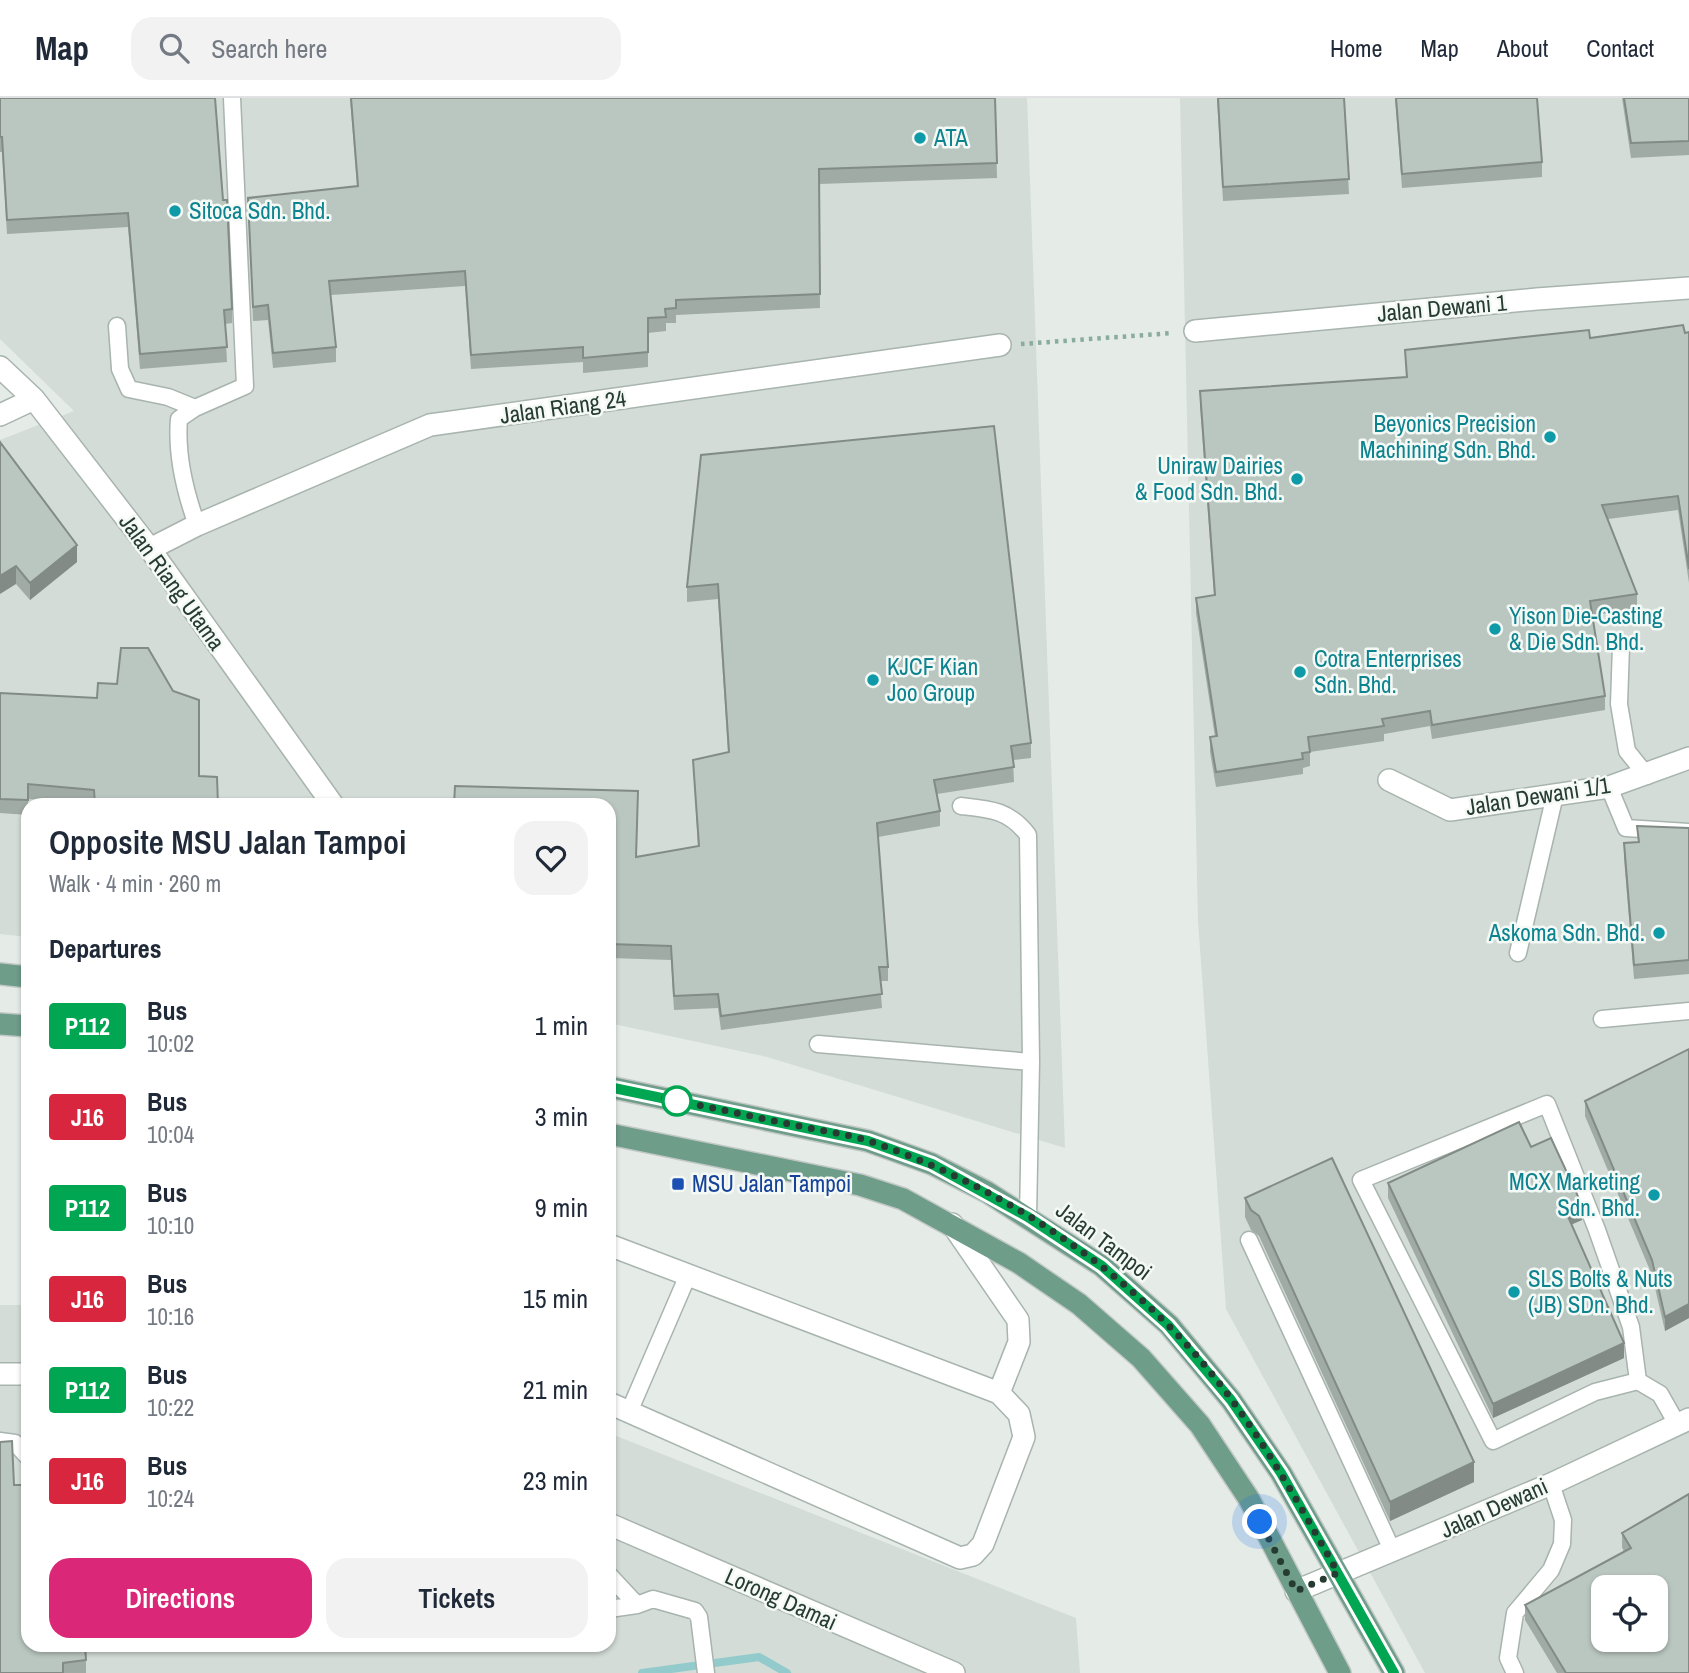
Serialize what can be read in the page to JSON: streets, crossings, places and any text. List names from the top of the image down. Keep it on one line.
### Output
{"streets":{"main road":["Jalan Tampoi"],"street":["Jalan Dewani 1","Jalan Riang 24","Jalan Riang Utama","Jalan Dewani 1/1","Jalan Dewani","Lorong Damai"]},"crossings":[["Jalan Riang 24","Jalan Riang Utama"],["Jalan Tampoi","Jalan Dewani"]],"places":{"other":["ATA","Sitoca Sdn. Bhd.","Beyonics Precision Machining Sdn. Bhd.","Uniraw Dairies & Food Sdn. Bhd.","Yison Die-Casting & Die Sdn. Bhd.","Cotra Enterprises Sdn. Bhd.","KJCF Kian Joo Group","Askoma Sdn. Bhd.","MCX Marketing Sdn. Bhd.","SLS Bolts & Nuts (JB) SDn. Bhd."],"transit":["MSU Jalan Tampoi"]},"lines":["bus line P112"],"page":{"header":"Map","search":"Search here","nav":["Home","Map","About","Contact"],"heading":[["Opposite MSU Jalan Tampoi","Walk · 4 min · 260 m"],"Departures"],"list":[{"mark":"P112","name":"Bus","note":"10:02","value":"1 min"},{"mark":"J16","name":"Bus","note":"10:04","value":"3 min"},{"mark":"P112","name":"Bus","note":"10:10","value":"9 min"},{"mark":"J16","name":"Bus","note":"10:16","value":"15 min"},{"mark":"P112","name":"Bus","note":"10:22","value":"21 min"},{"mark":"J16","name":"Bus","note":"10:24","value":"23 min"}],"buttons":["Directions","Tickets"]}}
